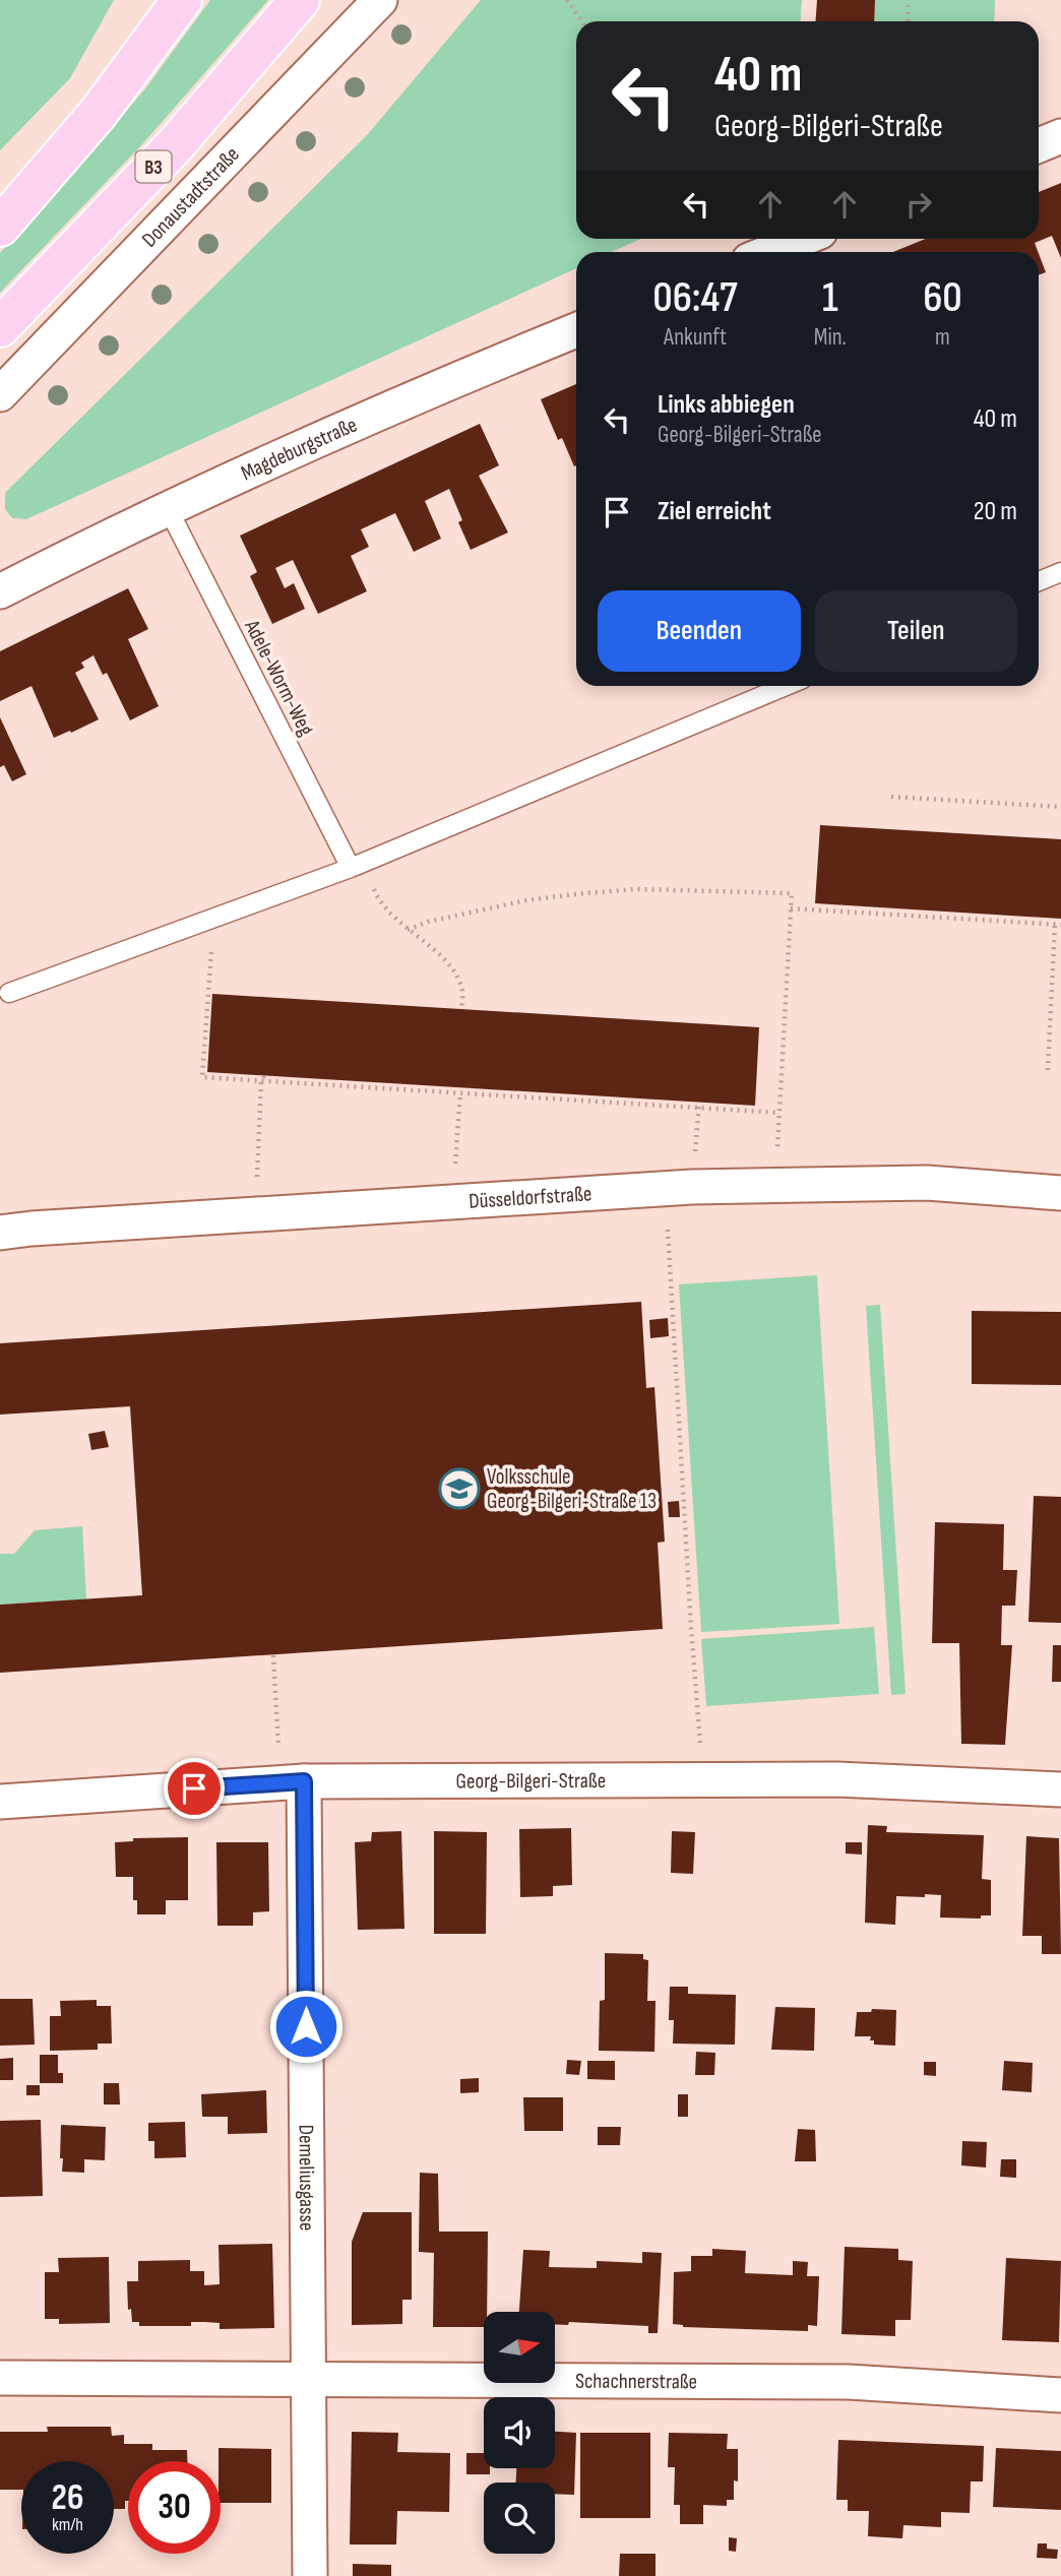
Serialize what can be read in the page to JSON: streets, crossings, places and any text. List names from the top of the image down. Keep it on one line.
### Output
{"streets":{"main road":["B3"],"street":["Donaustadtstraße","Magdeburgstraße","Düsseldorfstraße","Georg-Bilgeri-Straße","Demeliusgasse","Schachnerstraße"],"lane":["Adele-Worm-Weg"]},"crossings":[["Magdeburgstraße","Adele-Worm-Weg"],["Georg-Bilgeri-Straße","Demeliusgasse"],["Demeliusgasse","Schachnerstraße"]],"places":{"school or university":["Volksschule Georg-Bilgeri-Straße 13"]},"north":"right","page":{"turn":["40 m","Georg-Bilgeri-Straße"],"eta":["06:47","Ankunft","1","Min.","60","m"],"list":[{"name":"Links abbiegen","note":"Georg-Bilgeri-Straße","value":"40 m"},{"name":"Ziel erreicht","value":"20 m"}],"buttons":["Beenden","Teilen"],"speed":"26 km/h","limit":"30"}}
